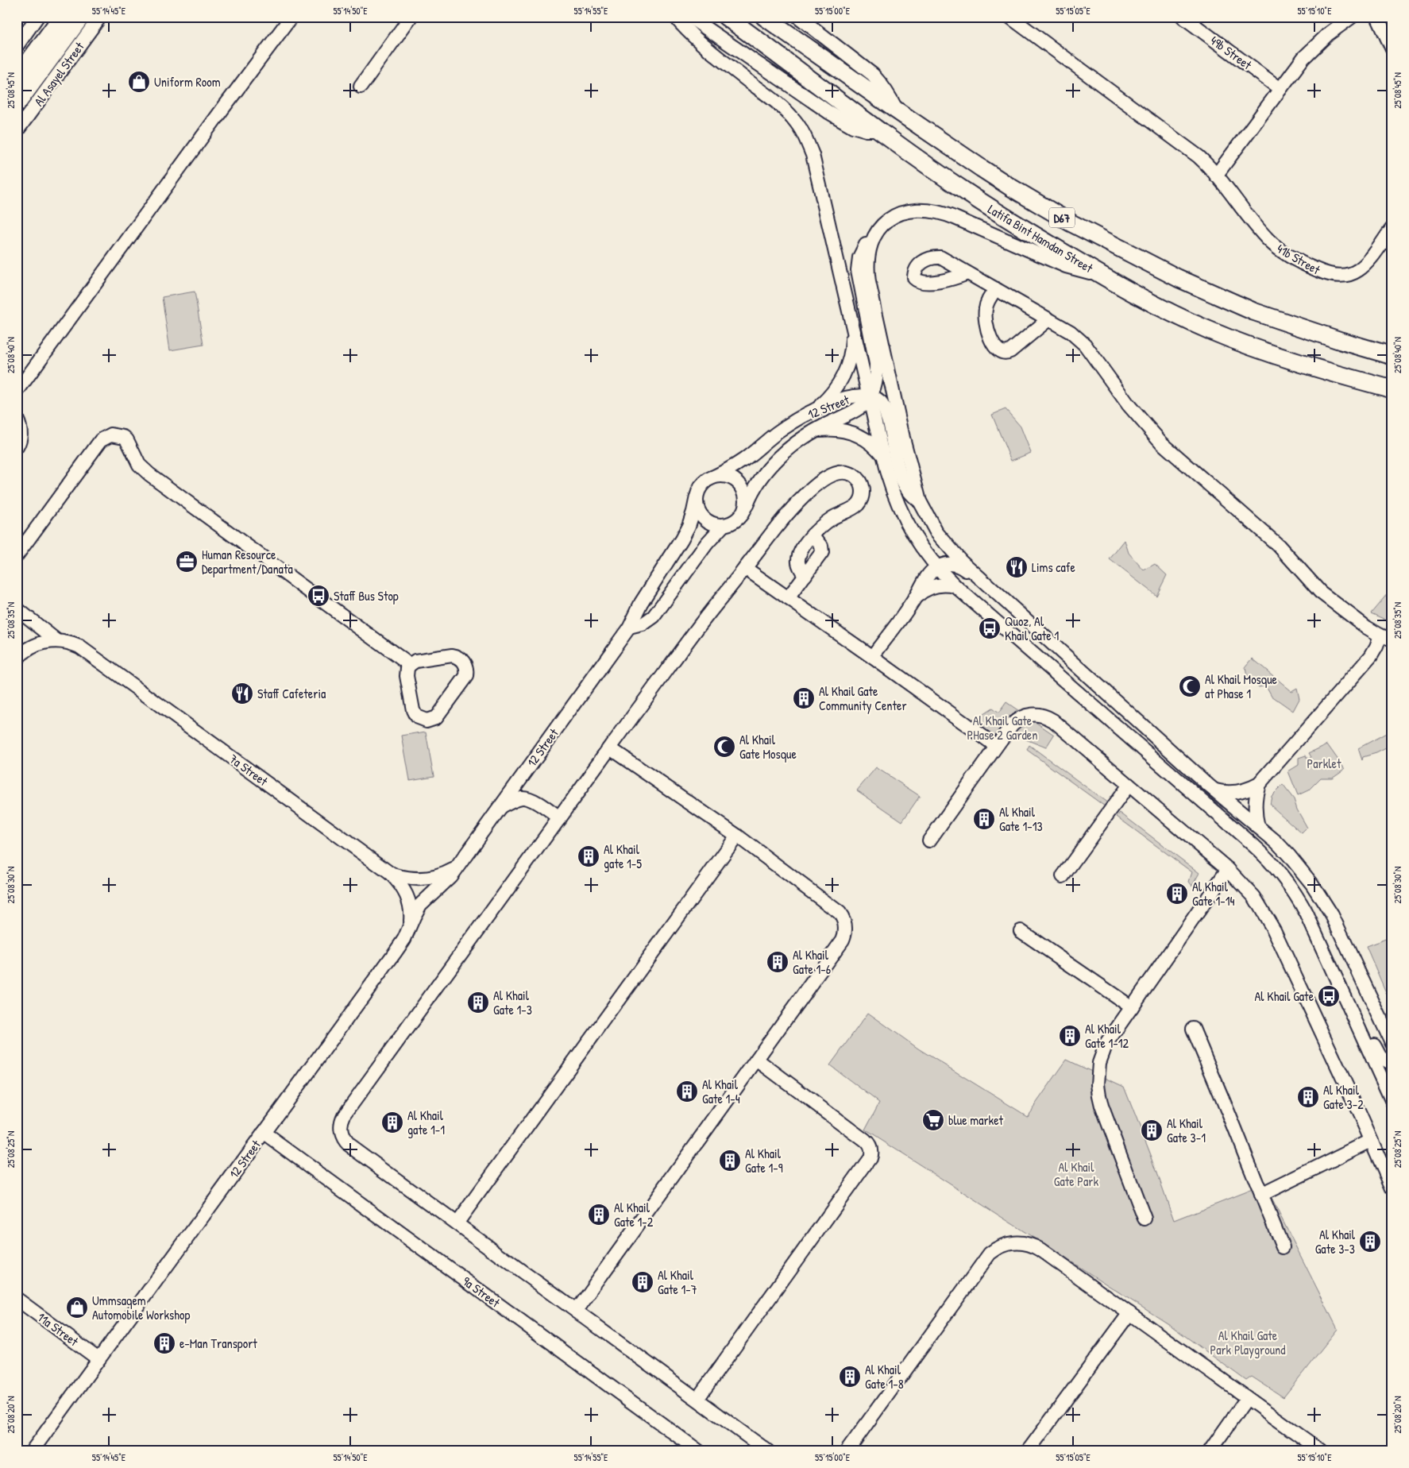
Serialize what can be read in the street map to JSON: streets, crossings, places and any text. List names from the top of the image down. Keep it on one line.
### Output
{"streets":{"main road":["D67","Latifa Bint Hamdan Street"],"street":["49b Street","Al Asayel Street","41b Street","12 Street","7a Street","9a Street","11a Street"]},"crossings":[["12 Street","7a Street"],["12 Street","9a Street"],["12 Street","11a Street"]],"parks":["Al Khail Gate PHase 2 Garden","Parklet","Al Khail Gate Park","Al Khail Gate Park Playground"],"places":{"shop":["Uniform Room","Ummsaqem Automobile Workshop"],"office":["Human Resource Department/Danata"],"restaurant":["Lims cafe","Staff Cafeteria"],"bus stop":["Staff Bus Stop","Quoz, Al Khail Gate 1","Al Khail Gate"],"mosque":["Al Khail Mosque at Phase 1","Al Khail Gate Mosque"],"building":["Al Khail Gate Community Center","Al Khail Gate 1-13","Al Khail gate 1-5","Al Khail Gate 1-14","Al Khail Gate 1-6","Al Khail Gate 1-3","Al Khail Gate 1-12","Al Khail Gate 1-4","Al Khail Gate 3-2","Al Khail gate 1-1","Al Khail Gate 3-1","Al Khail Gate 1-9","Al Khail Gate 1-2","Al Khail Gate 3-3","Al Khail Gate 1-7","e-Man Transport","Al Khail Gate 1-8"],"supermarket":["blue market"]},"coordinates":["55°14'45\"E","55°14'50\"E","55°14'55\"E","55°15'00\"E","55°15'05\"E","55°15'10\"E","25°08'45\"N","25°08'40\"N","25°08'35\"N","25°08'30\"N","25°08'25\"N","25°08'20\"N"]}
